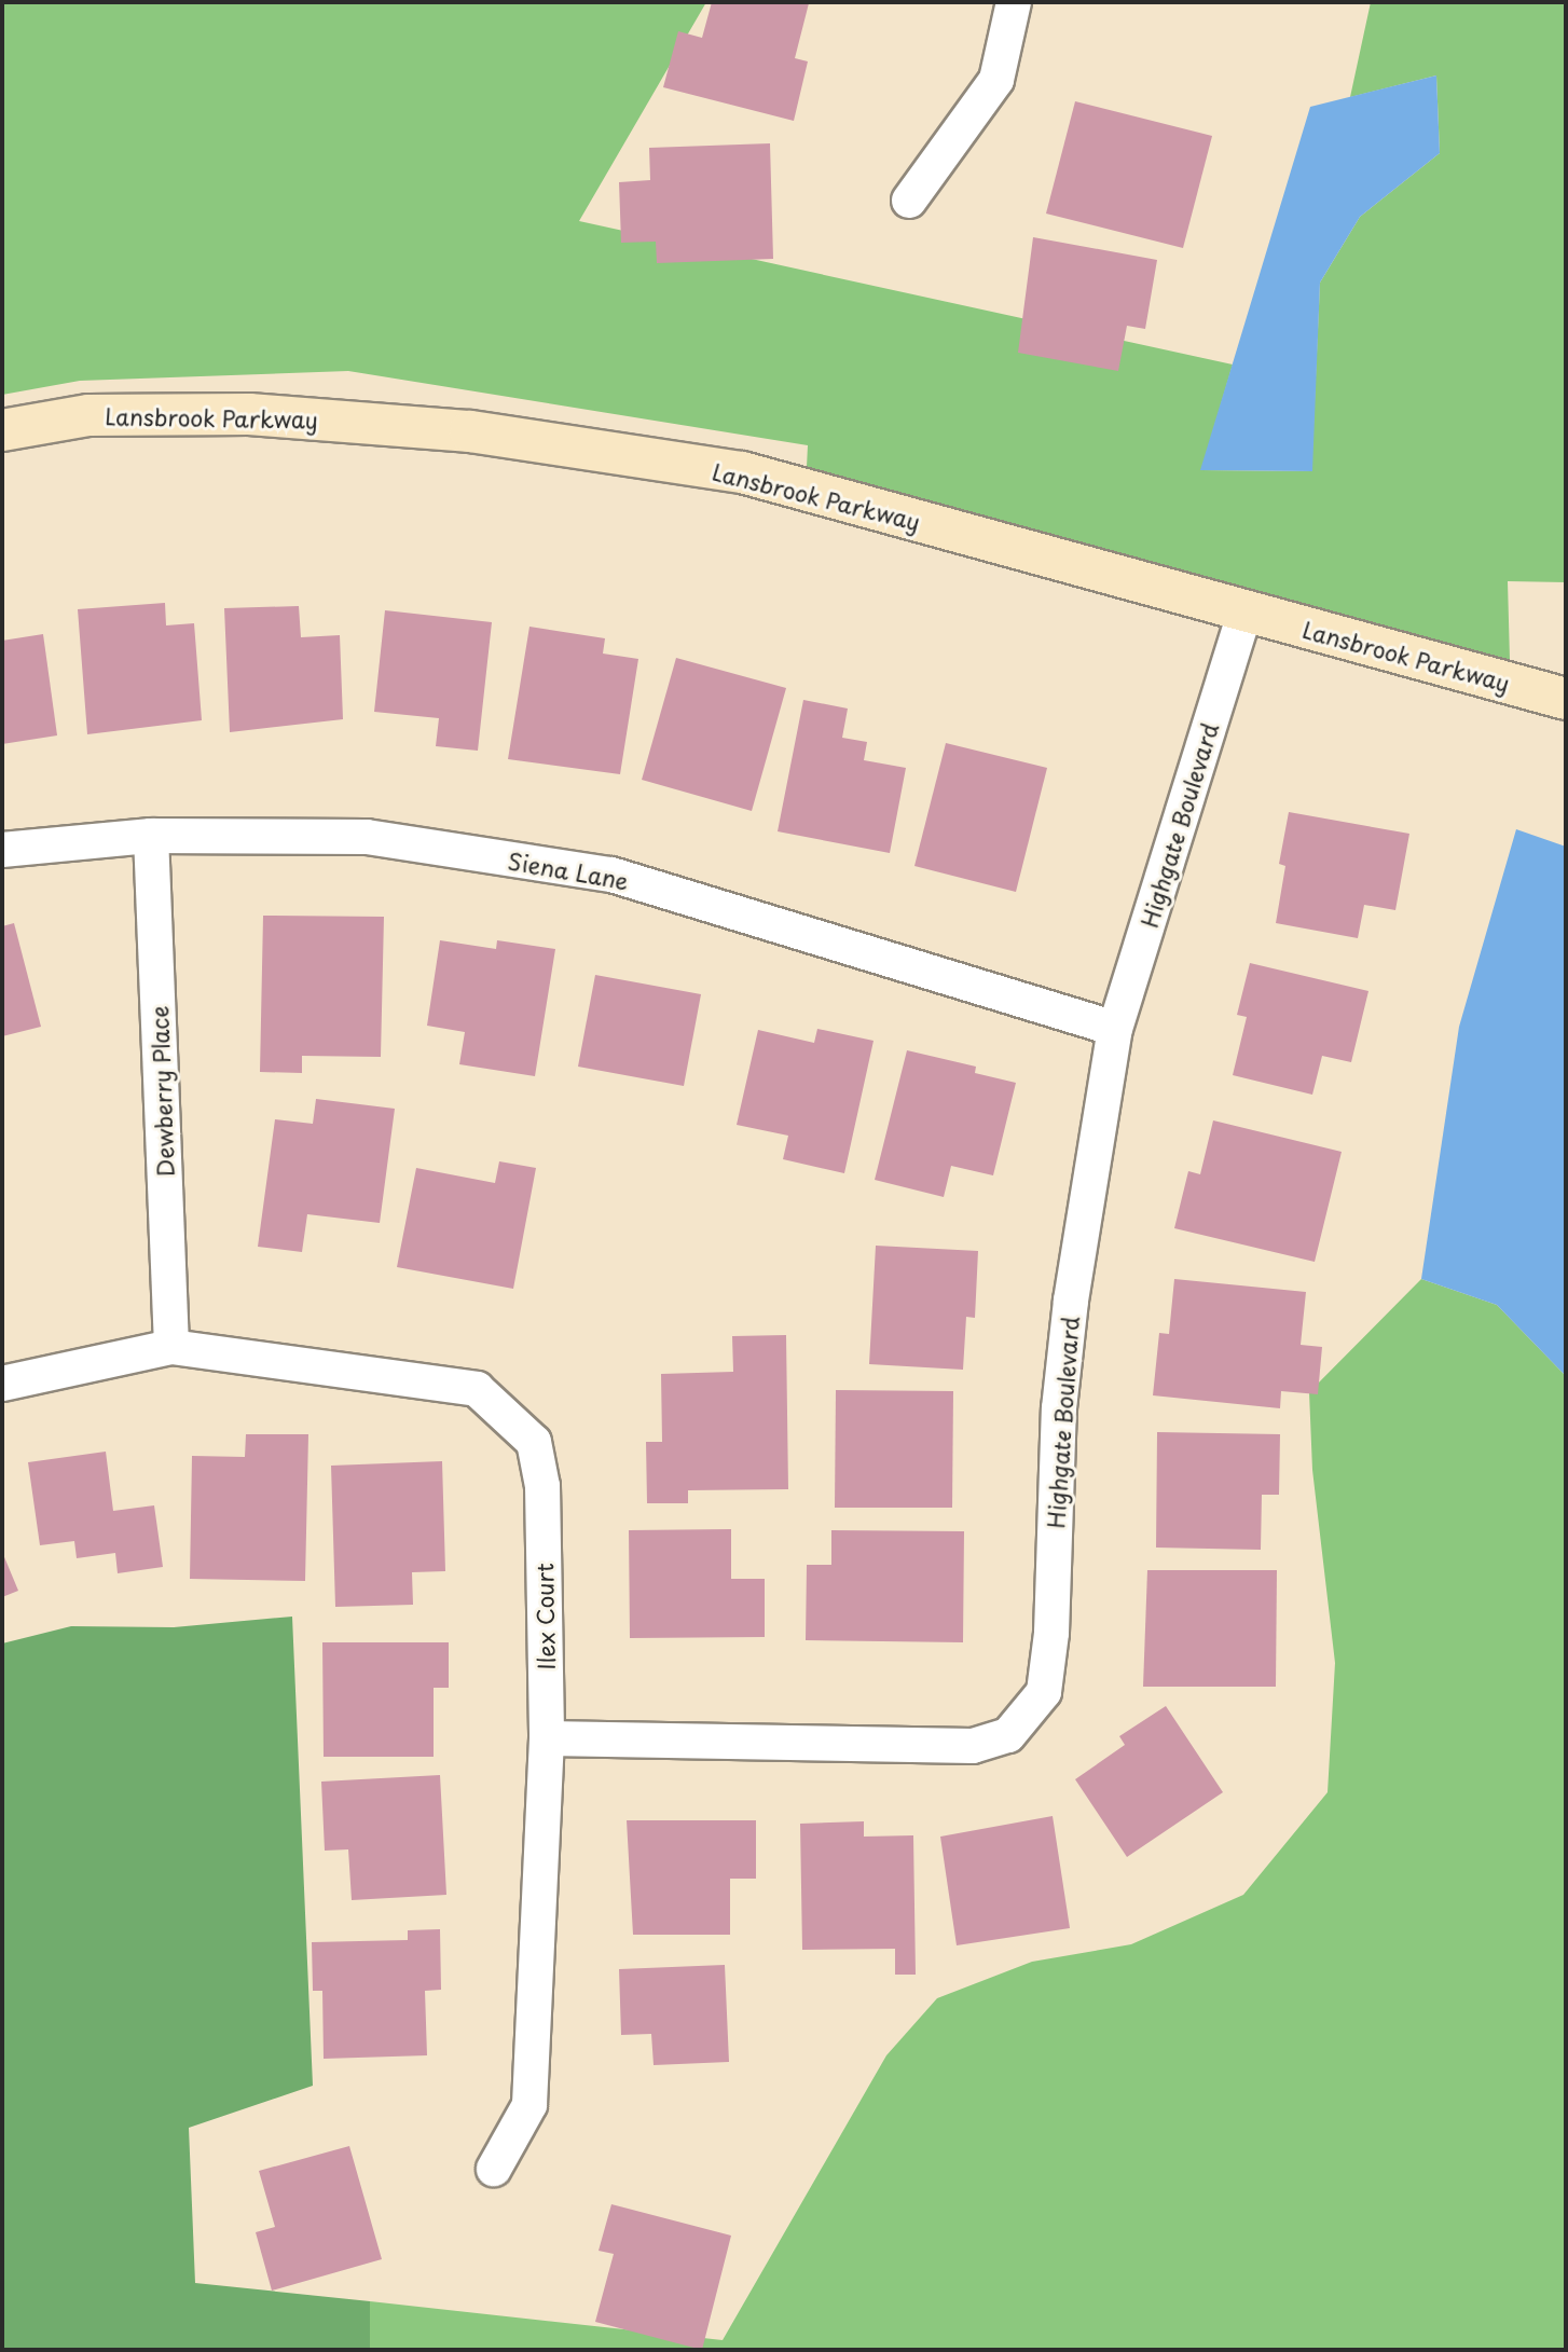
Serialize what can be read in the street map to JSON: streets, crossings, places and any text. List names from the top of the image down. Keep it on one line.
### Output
{"streets":{"street":["Lansbrook Parkway","Highgate Boulevard","Siena Lane","Dewberry Place","Ilex Court"]},"crossings":[["Lansbrook Parkway","Highgate Boulevard"],["Highgate Boulevard","Siena Lane"],["Highgate Boulevard","Ilex Court"],["Siena Lane","Dewberry Place"],["Dewberry Place","Ilex Court"]]}
